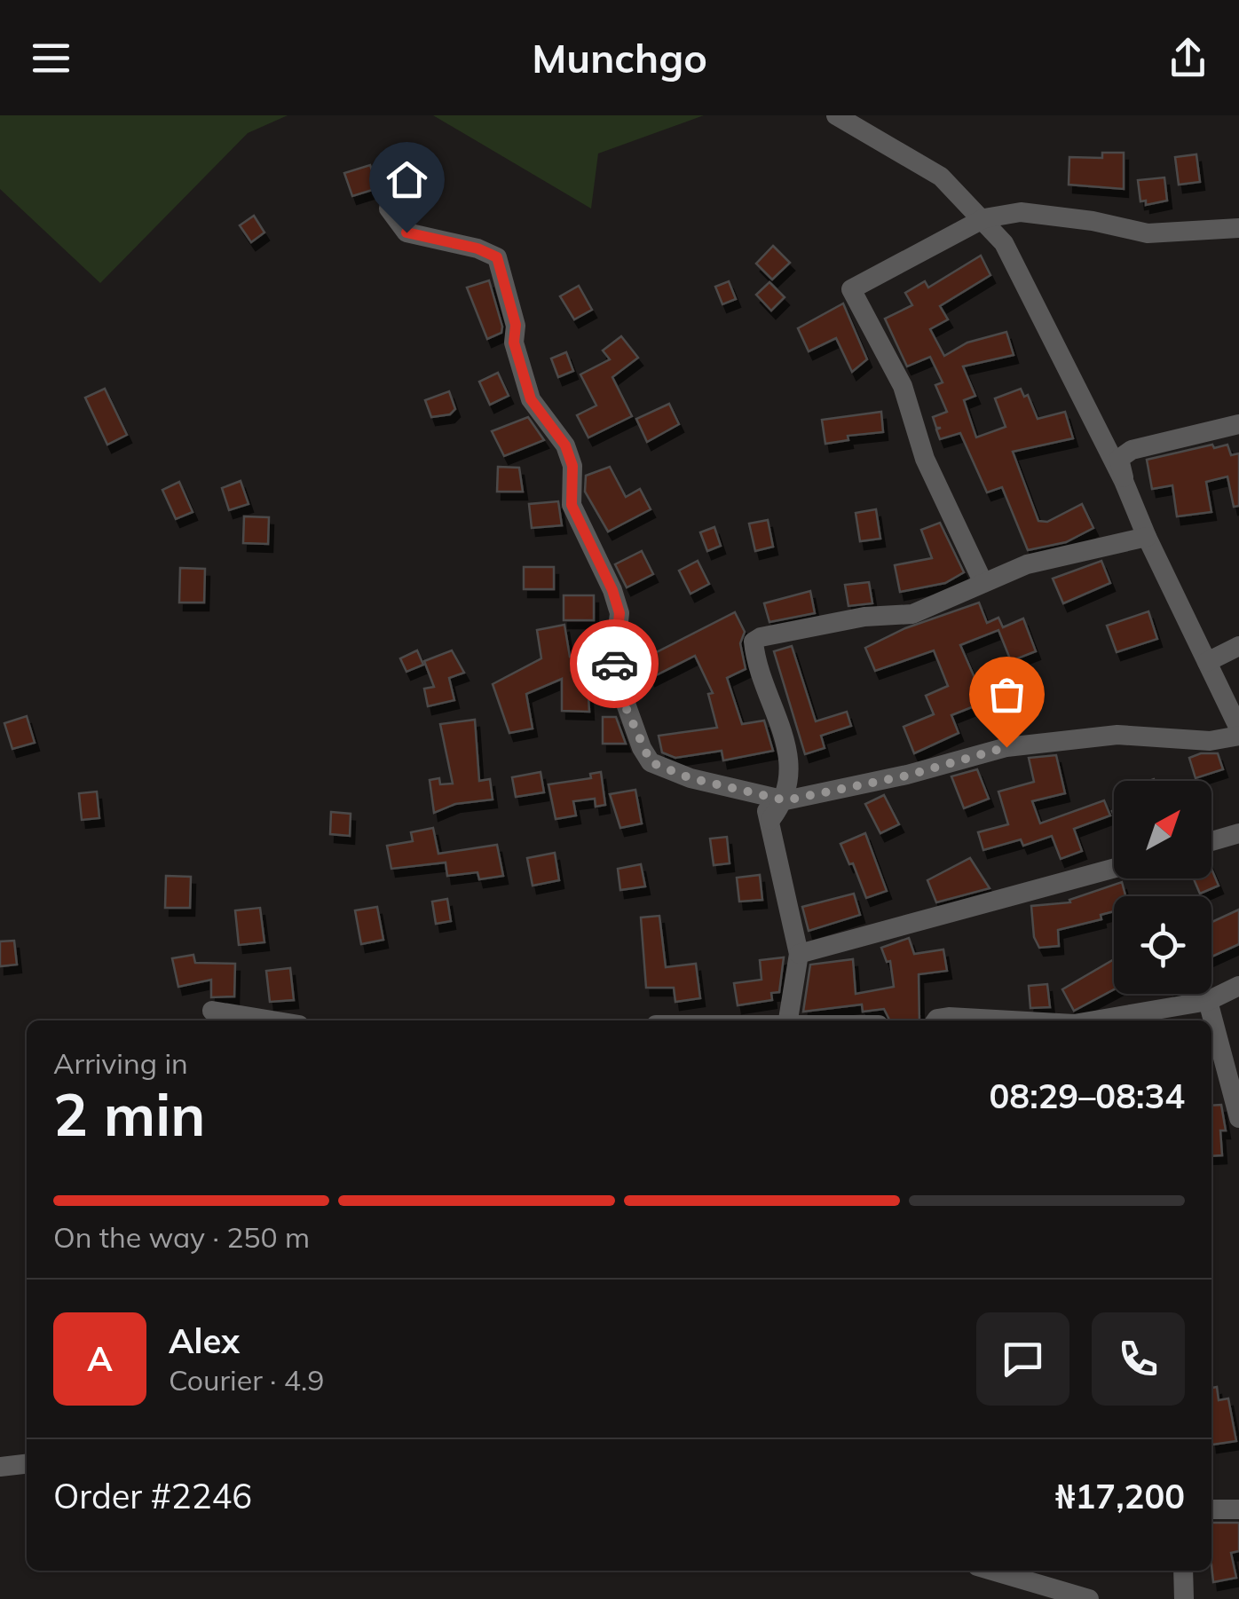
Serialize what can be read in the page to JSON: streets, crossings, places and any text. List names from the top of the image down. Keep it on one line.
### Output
{"north":"top right","page":{"header":"Munchgo","heading":["2 min","Arriving in","08:29–08:34"],"panel":["Alex","Courier · 4.9","Order #2246","₦17,200"],"bar":"On the way · 250 m","round":"A"}}
